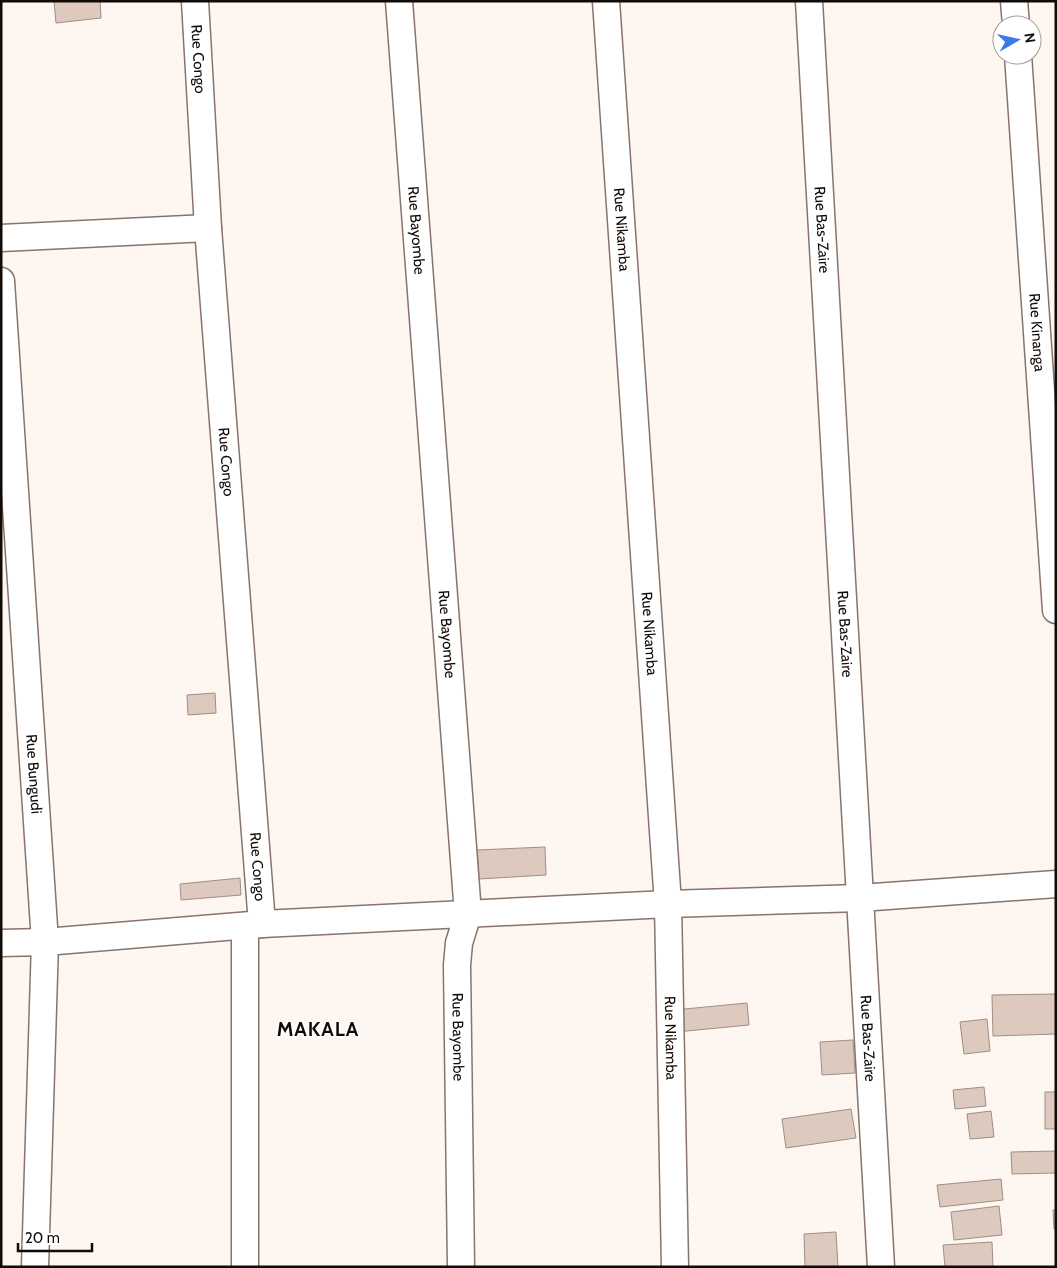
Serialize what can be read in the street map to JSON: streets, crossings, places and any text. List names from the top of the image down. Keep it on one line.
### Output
{"streets":{"street":["Rue Congo","Rue Bayombe","Rue Nikamba","Rue Bas-Zaire","Rue Kinanga","Rue Bungudi"]},"districts":["MAKALA"],"scale_bar":"20 m","north":"right"}
